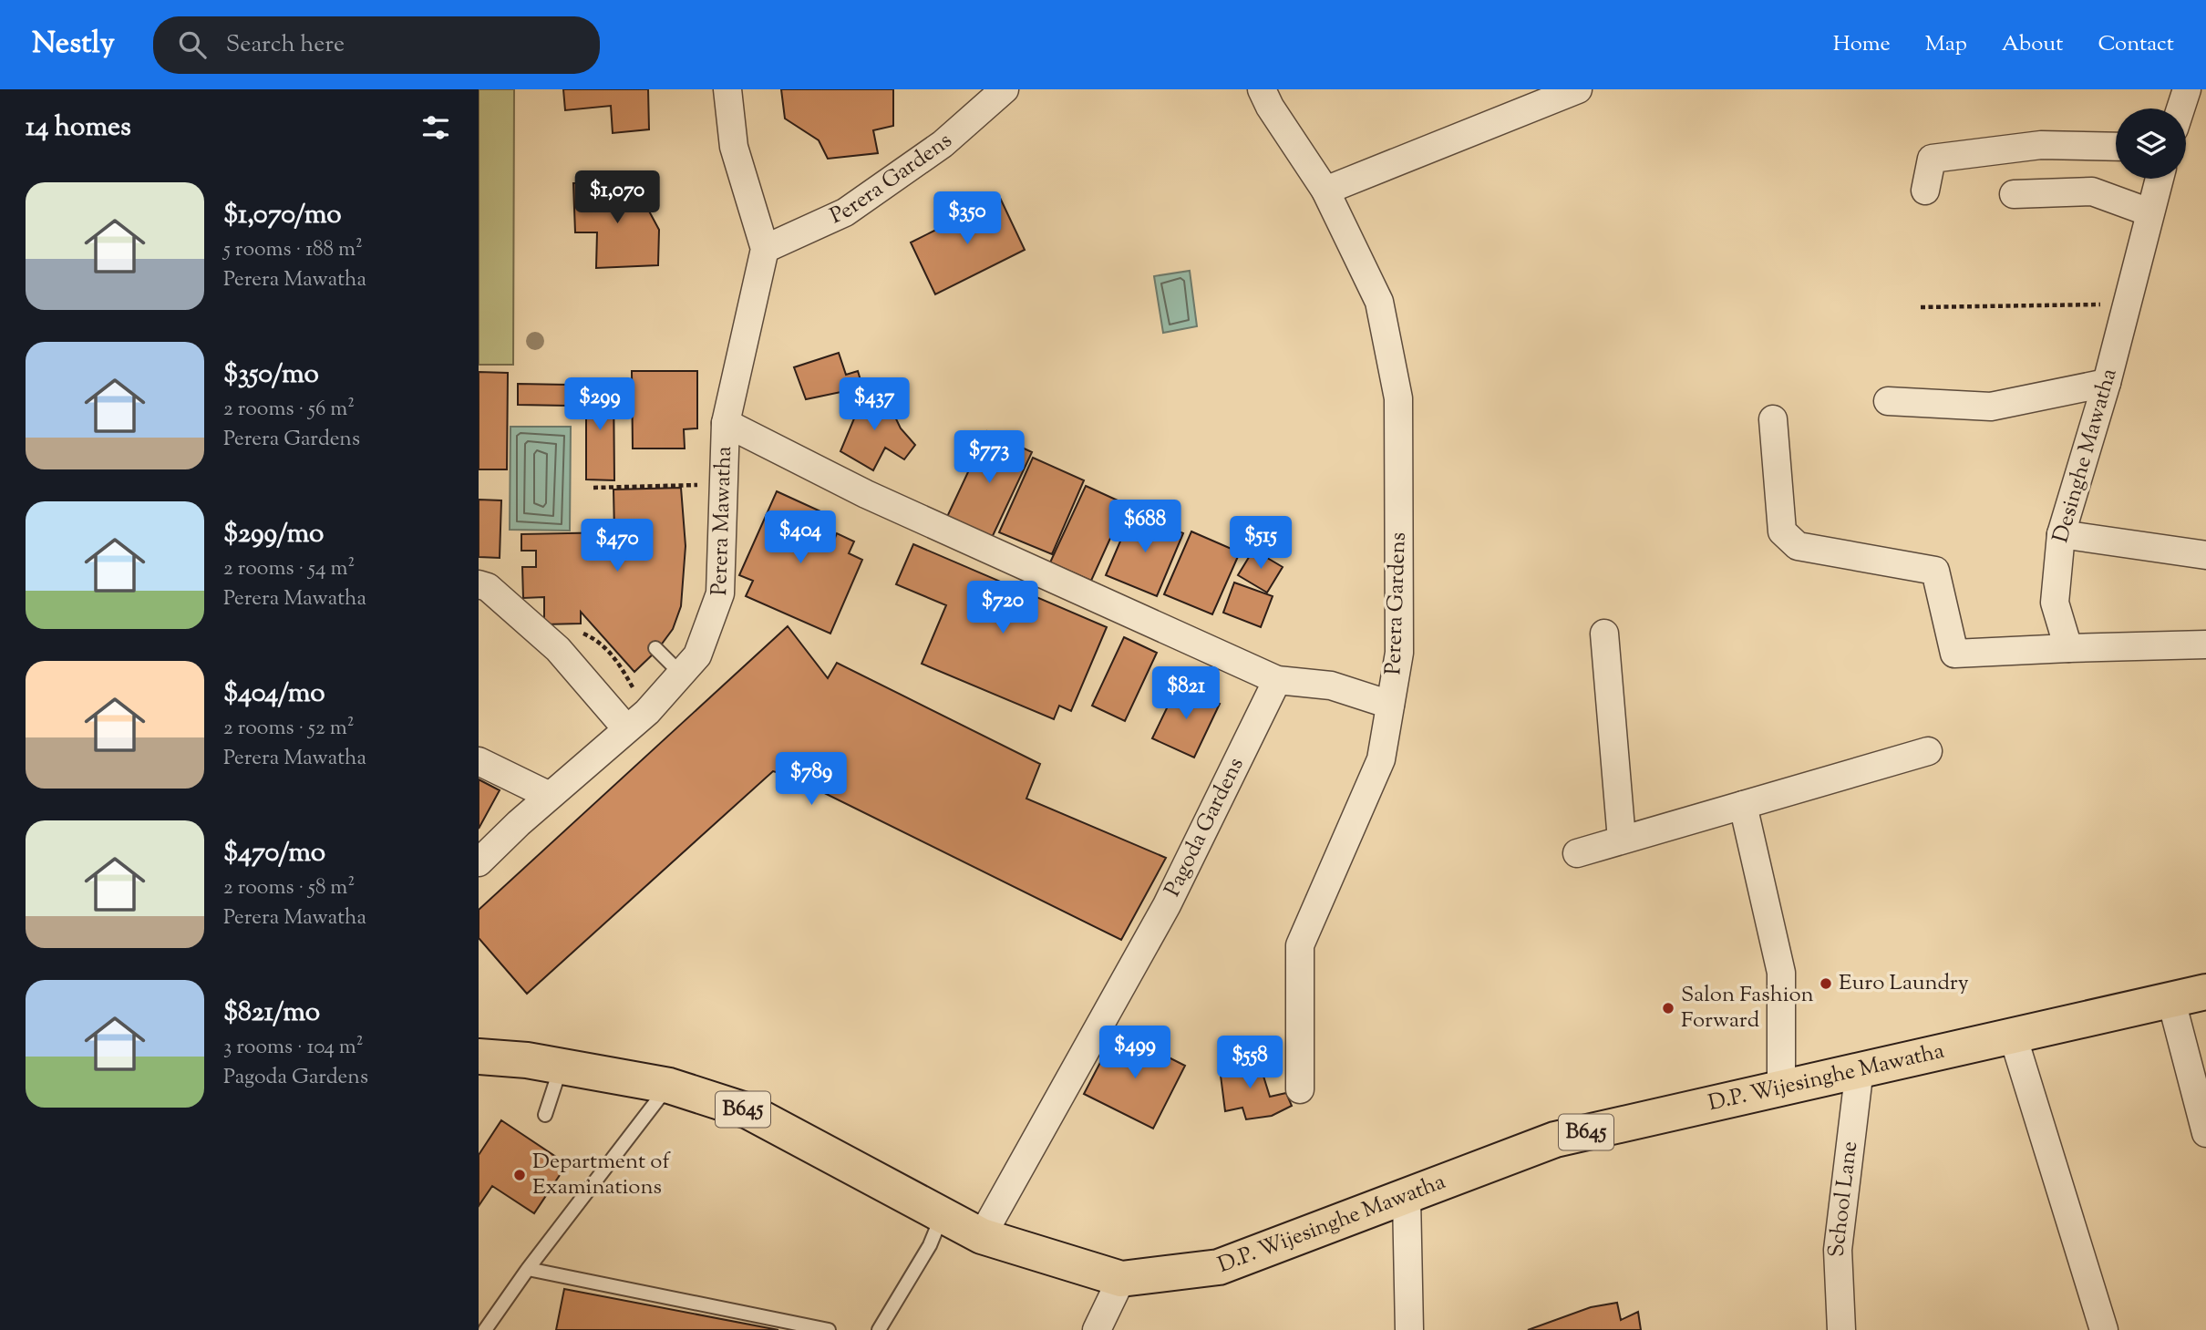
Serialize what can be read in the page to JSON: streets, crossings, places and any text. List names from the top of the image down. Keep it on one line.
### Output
{"streets":{"main road":["D.P. Wijesinghe Mawatha","B645"],"street":["Perera Gardens","Desinghe Mawatha","Perera Mawatha","Pagoda Gardens","School Lane"]},"crossings":[["Perera Gardens","Perera Mawatha"],["Pagoda Gardens","D.P. Wijesinghe Mawatha"],["D.P. Wijesinghe Mawatha","School Lane"]],"places":["Euro Laundry","Salon Fashion Forward","Department of Examinations"],"page":{"header":"Nestly","search":"Search here","nav":["Home","Map","About","Contact"],"heading":"14 homes","list":[{"name":"$1,070/mo","note":"5 rooms · 188 m² · Perera Mawatha"},{"name":"$350/mo","note":"2 rooms · 56 m² · Perera Gardens"},{"name":"$299/mo","note":"2 rooms · 54 m² · Perera Mawatha"},{"name":"$404/mo","note":"2 rooms · 52 m² · Perera Mawatha"},{"name":"$470/mo","note":"2 rooms · 58 m² · Perera Mawatha"},{"name":"$821/mo","note":"3 rooms · 104 m² · Pagoda Gardens"}],"price":["$1,070","$350","$299","$437","$773","$688","$404","$515","$470","$720","$821","$789","$499","$558"]}}
